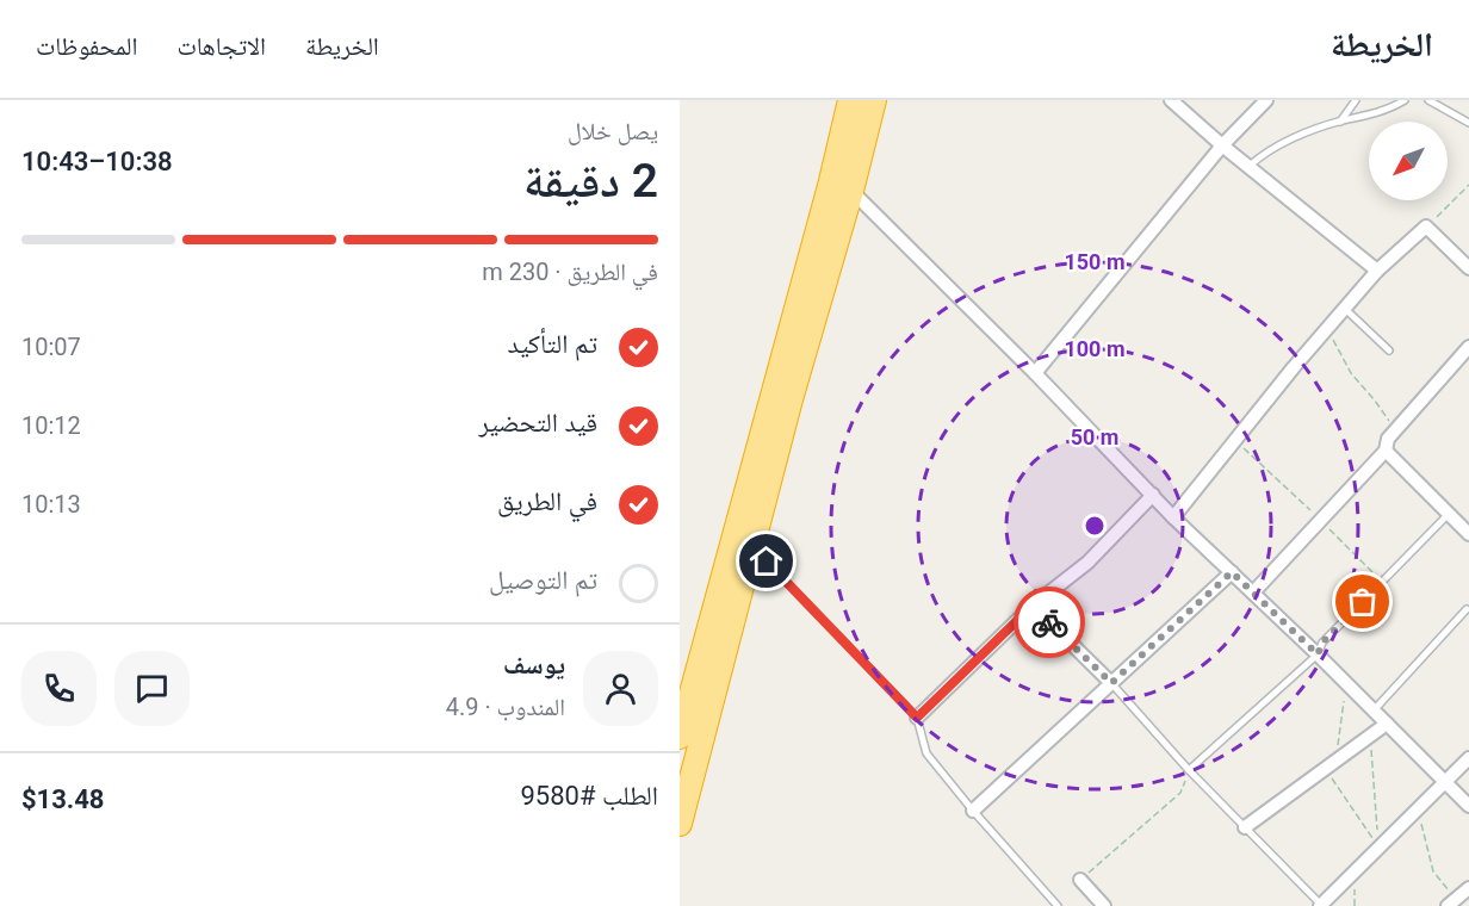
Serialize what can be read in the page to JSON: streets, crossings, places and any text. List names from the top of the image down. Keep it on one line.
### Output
{"north":"bottom left","page":{"header":"الخريطة","nav":["الخريطة","الاتجاهات","المحفوظات"],"heading":["2 دقيقة","يصل خلال","10:38–10:43"],"panel":["يوسف","المندوب · 4.9","الطلب #9580","$13.48"],"bar":"في الطريق · 230 m","list":[["تم التأكيد","10:07"],["قيد التحضير","10:12"],["في الطريق","10:13"],"تم التوصيل"]},"rings":["150 m","100 m","50 m"]}
